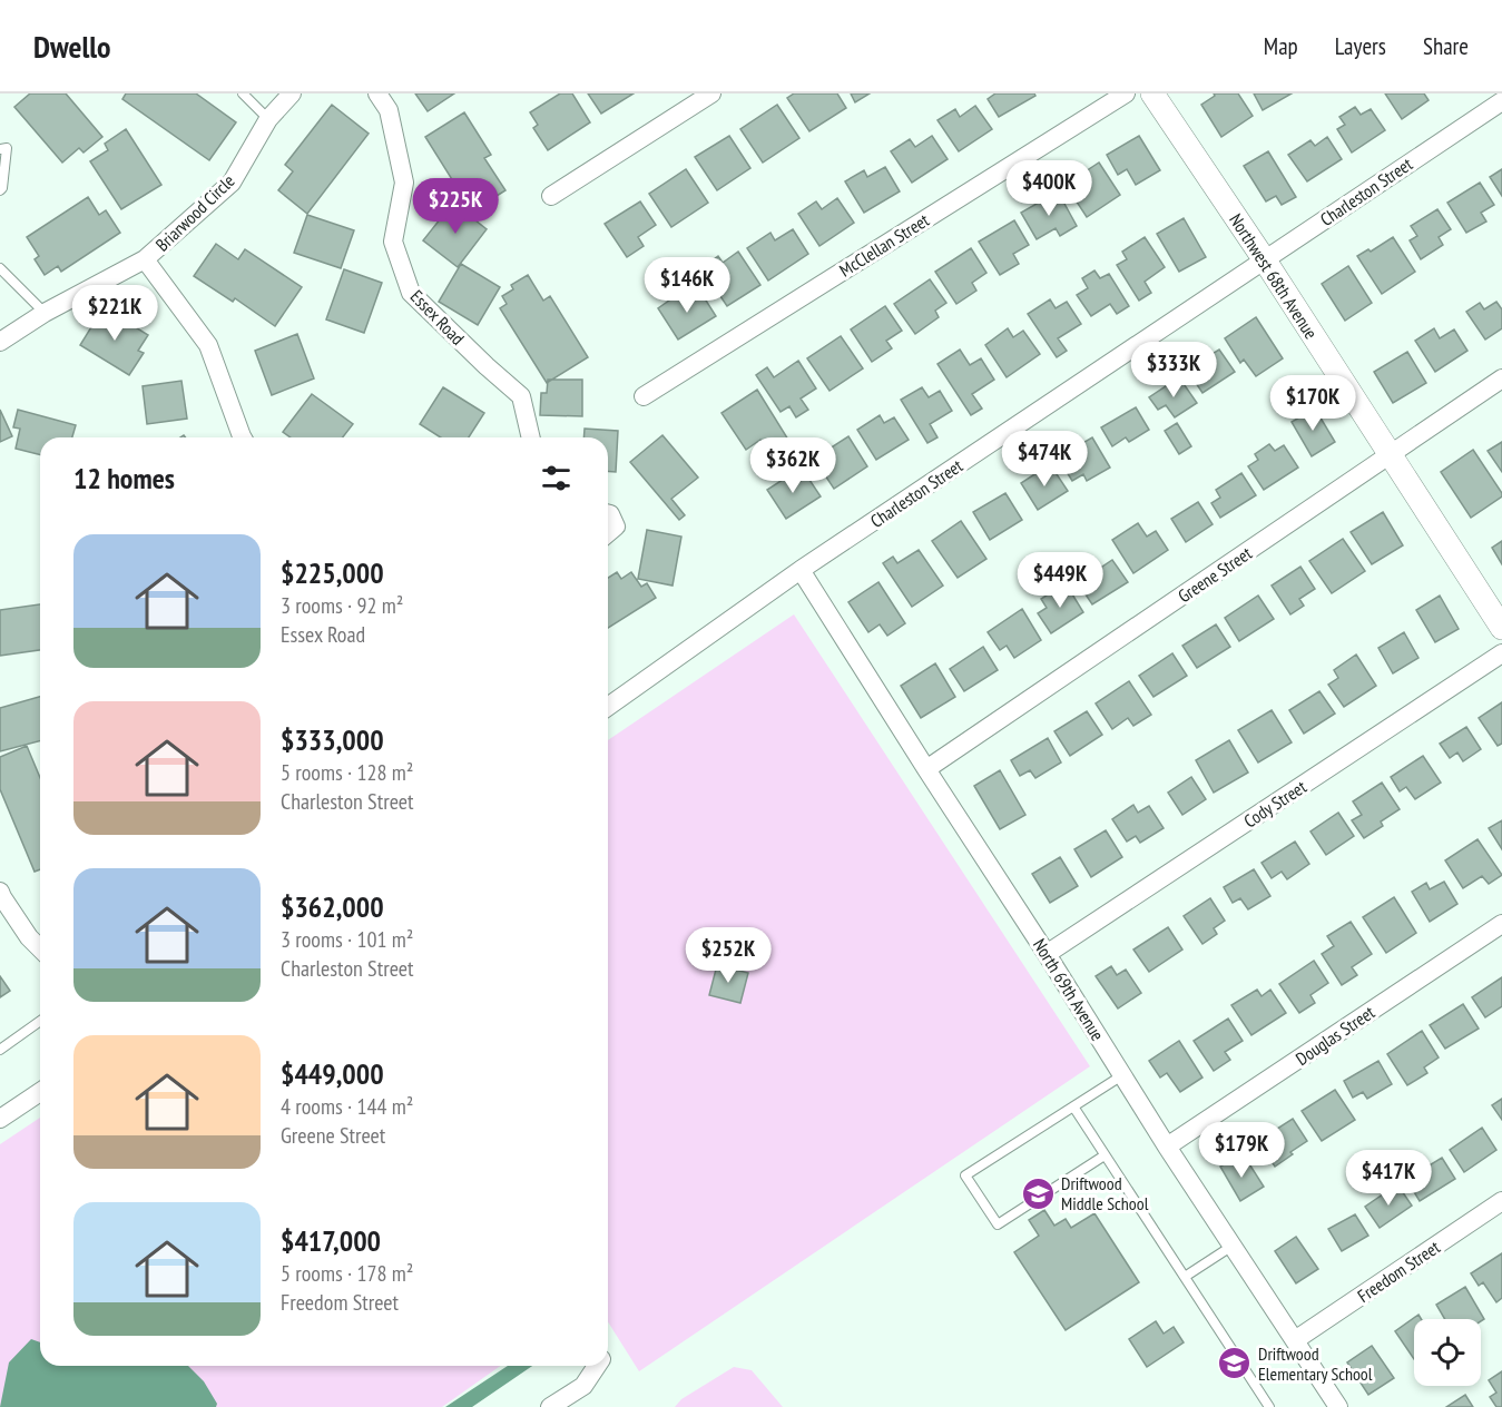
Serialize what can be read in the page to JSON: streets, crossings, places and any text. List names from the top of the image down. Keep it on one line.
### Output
{"streets":{"street":["Charleston Street","Briarwood Circle","McClellan Street","Northwest 68th Avenue","Essex Road","Greene Street","Cody Street","North 69th Avenue","Douglas Street","Freedom Street"]},"crossings":[["Charleston Street","Northwest 68th Avenue"],["Charleston Street","North 69th Avenue"],["Northwest 68th Avenue","Greene Street"],["Greene Street","North 69th Avenue"],["Cody Street","North 69th Avenue"],["North 69th Avenue","Douglas Street"],["North 69th Avenue","Freedom Street"]],"places":{"school or university":["Driftwood Middle School","Driftwood Elementary School"]},"page":{"header":"Dwello","nav":["Map","Layers","Share"],"price":["$400K","$225K","$146K","$221K","$333K","$170K","$474K","$362K","$449K","$252K","$179K","$417K"],"heading":"12 homes","list":[{"name":"$225,000","note":"3 rooms · 92 m² · Essex Road"},{"name":"$333,000","note":"5 rooms · 128 m² · Charleston Street"},{"name":"$362,000","note":"3 rooms · 101 m² · Charleston Street"},{"name":"$449,000","note":"4 rooms · 144 m² · Greene Street"},{"name":"$417,000","note":"5 rooms · 178 m² · Freedom Street"}]}}
